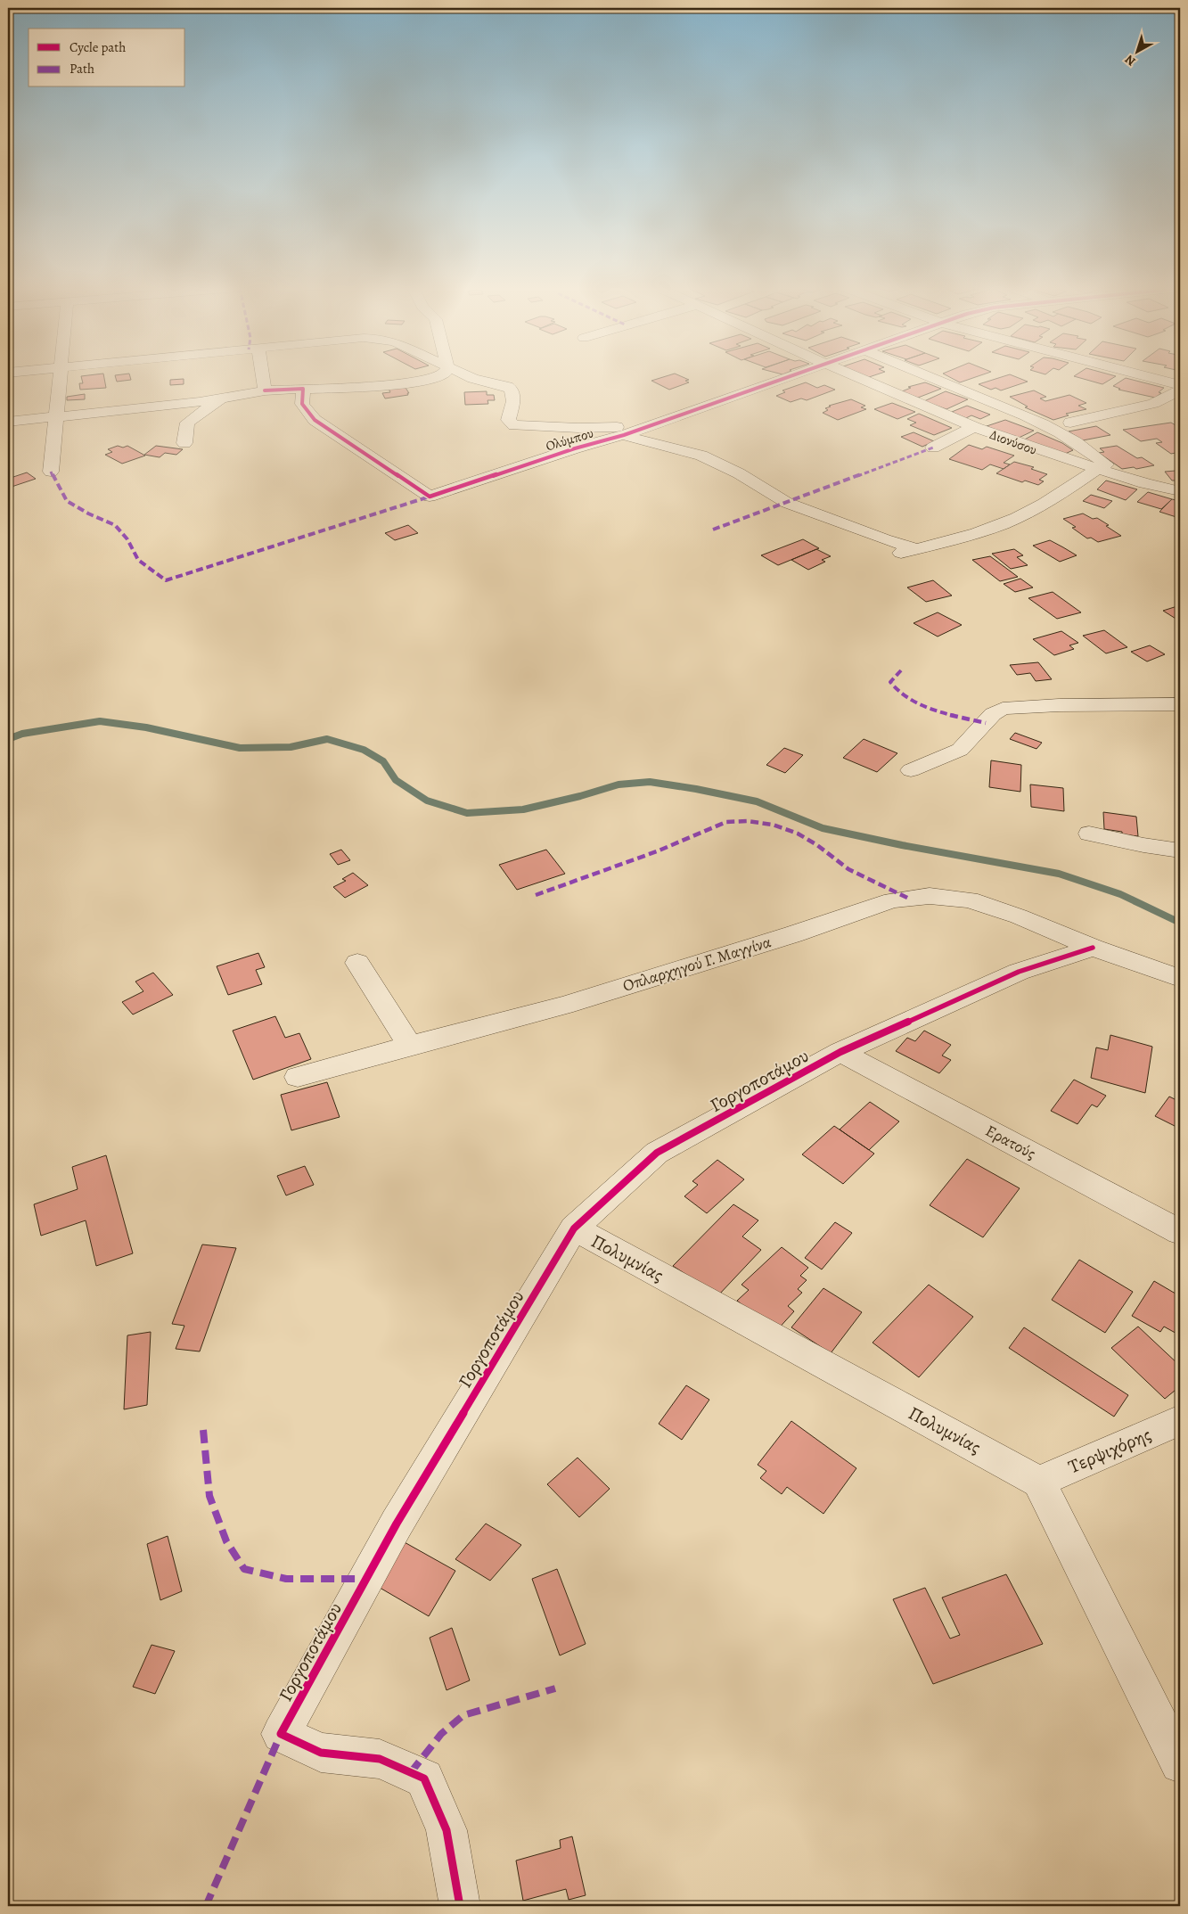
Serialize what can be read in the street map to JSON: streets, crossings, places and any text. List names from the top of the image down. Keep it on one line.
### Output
{"streets":{"street":["Ολύμπου","Διονύσου","Οπλαρχηγού Γ. Μαγγίνα","Γοργοποτάμου","Ερατούς","Πολυμνίας","Τερψιχόρης"]},"crossings":[["Οπλαρχηγού Γ. Μαγγίνα","Γοργοποτάμου"],["Γοργοποτάμου","Ερατούς"],["Γοργοποτάμου","Πολυμνίας"],["Πολυμνίας","Τερψιχόρης"]],"legend":["Cycle path","Path"],"north":"bottom left"}
